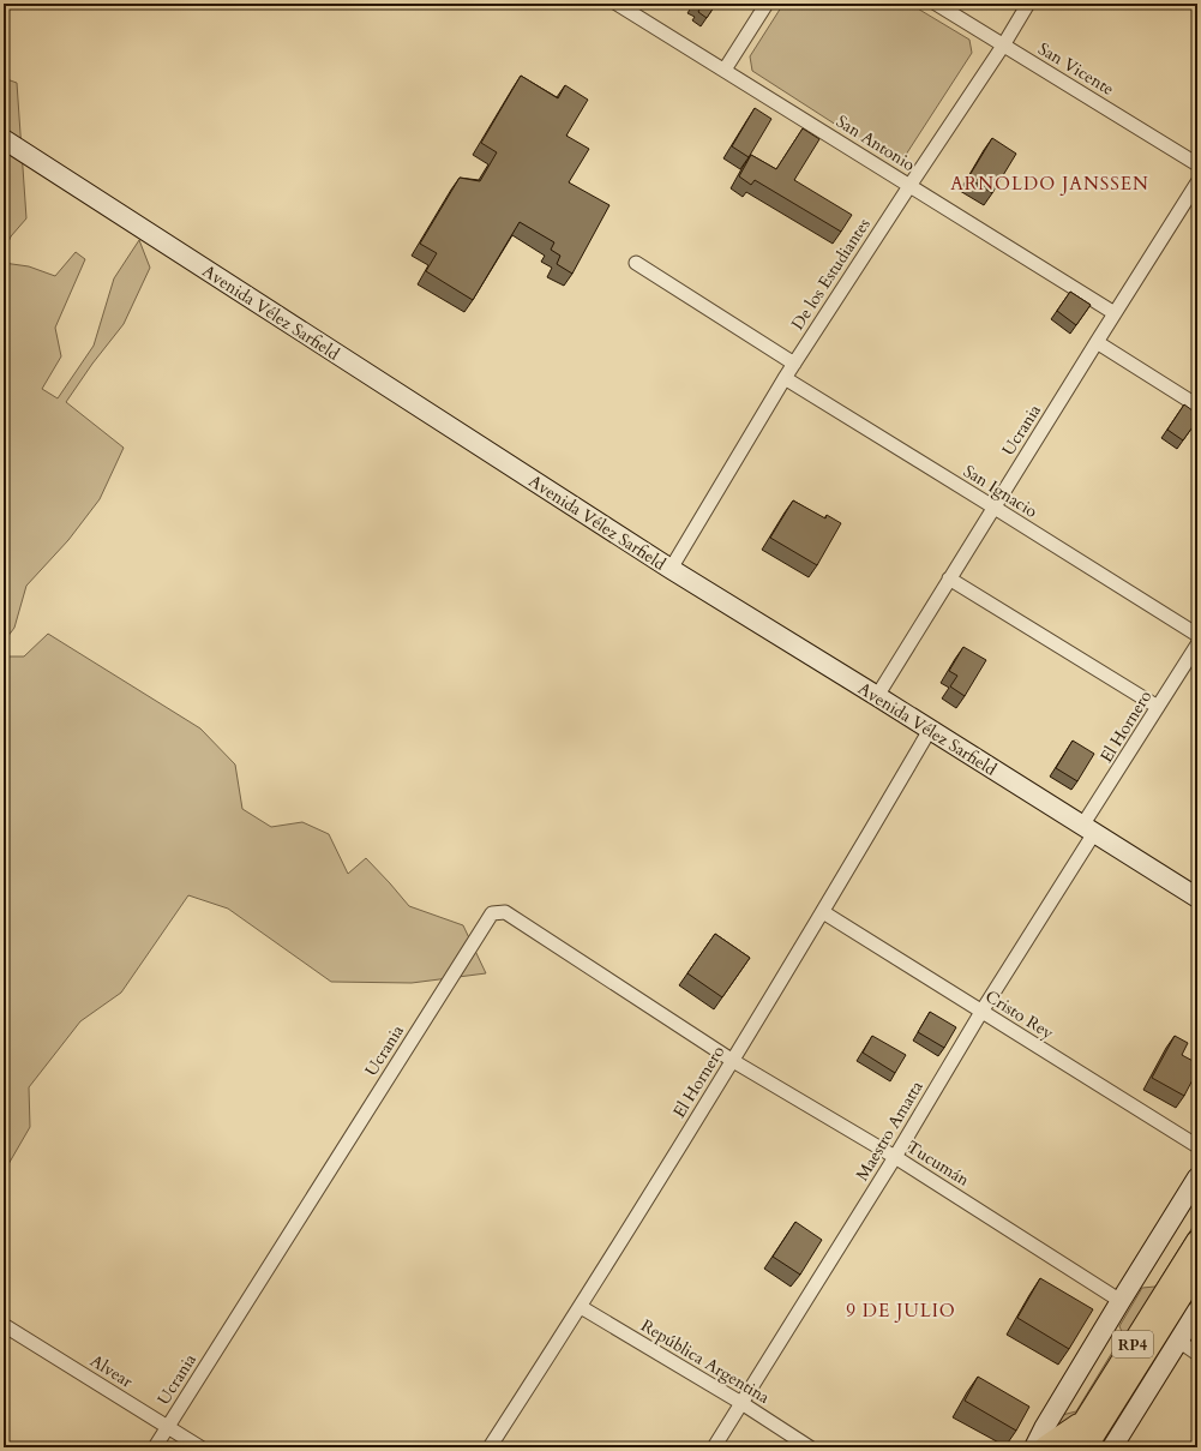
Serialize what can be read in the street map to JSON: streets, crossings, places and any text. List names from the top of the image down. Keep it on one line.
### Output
{"streets":{"main road":["Avenida Vélez Sarfield","RP4"],"street":["San Vicente","San Antonio","De los Estudiantes","Ucrania","San Ignacio","El Hornero","Cristo Rey","Maestro Amatta","Tucumán","República Argentina","Alvear"]},"crossings":[["San Vicente","De los Estudiantes"],["San Antonio","De los Estudiantes"],["San Antonio","Ucrania"],["De los Estudiantes","Avenida Vélez Sarfield"],["De los Estudiantes","San Ignacio"],["Avenida Vélez Sarfield","Ucrania"],["Avenida Vélez Sarfield","El Hornero"],["Avenida Vélez Sarfield","Maestro Amatta"],["Ucrania","San Ignacio"],["Ucrania","El Hornero"],["Ucrania","Tucumán"],["Ucrania","Alvear"],["El Hornero","Cristo Rey"],["El Hornero","Maestro Amatta"],["El Hornero","Tucumán"],["El Hornero","República Argentina"],["Cristo Rey","Maestro Amatta"],["Maestro Amatta","Tucumán"],["Maestro Amatta","República Argentina"]],"districts":["ARNOLDO JANSSEN","9 DE JULIO"]}
